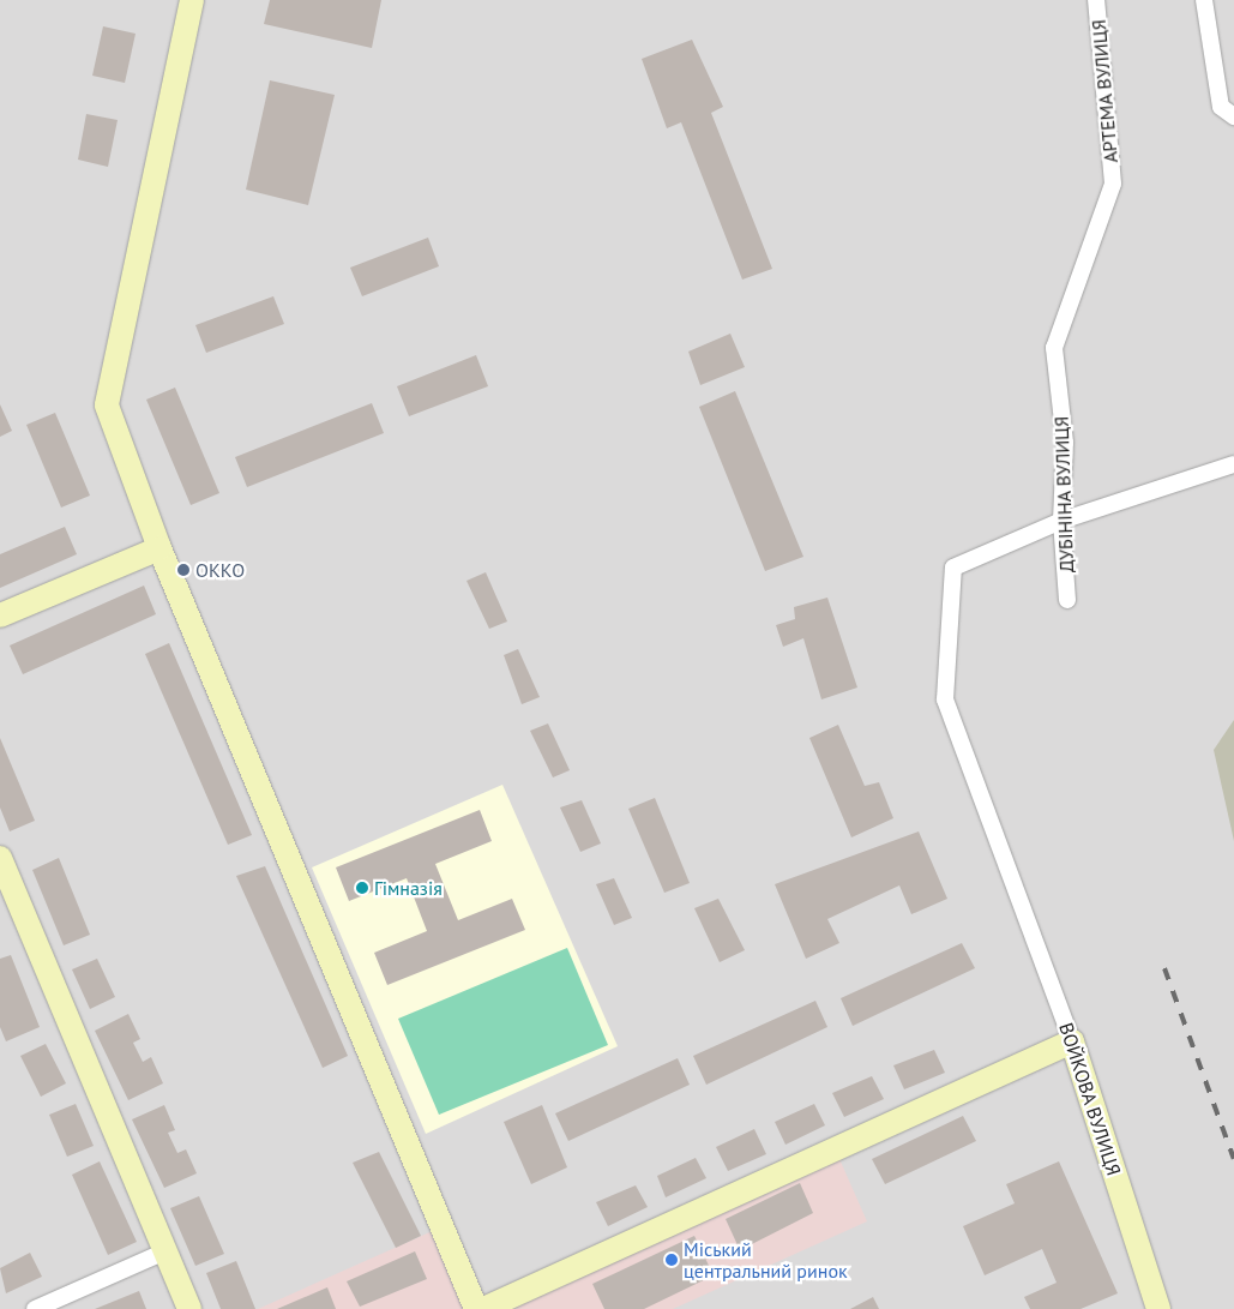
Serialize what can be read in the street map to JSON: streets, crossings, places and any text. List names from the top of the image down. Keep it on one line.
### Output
{"streets":{"street":["АРТЕМА ВУЛИЦЯ","ДУБІНІНА ВУЛИЦЯ","ВОЙКОВА ВУЛИЦЯ"]},"crossings":[["АРТЕМА ВУЛИЦЯ","ДУБІНІНА ВУЛИЦЯ"],["ДУБІНІНА ВУЛИЦЯ","ВОЙКОВА ВУЛИЦЯ"]],"places":["ОККО","Гімназія","Міський центральний ринок"]}
